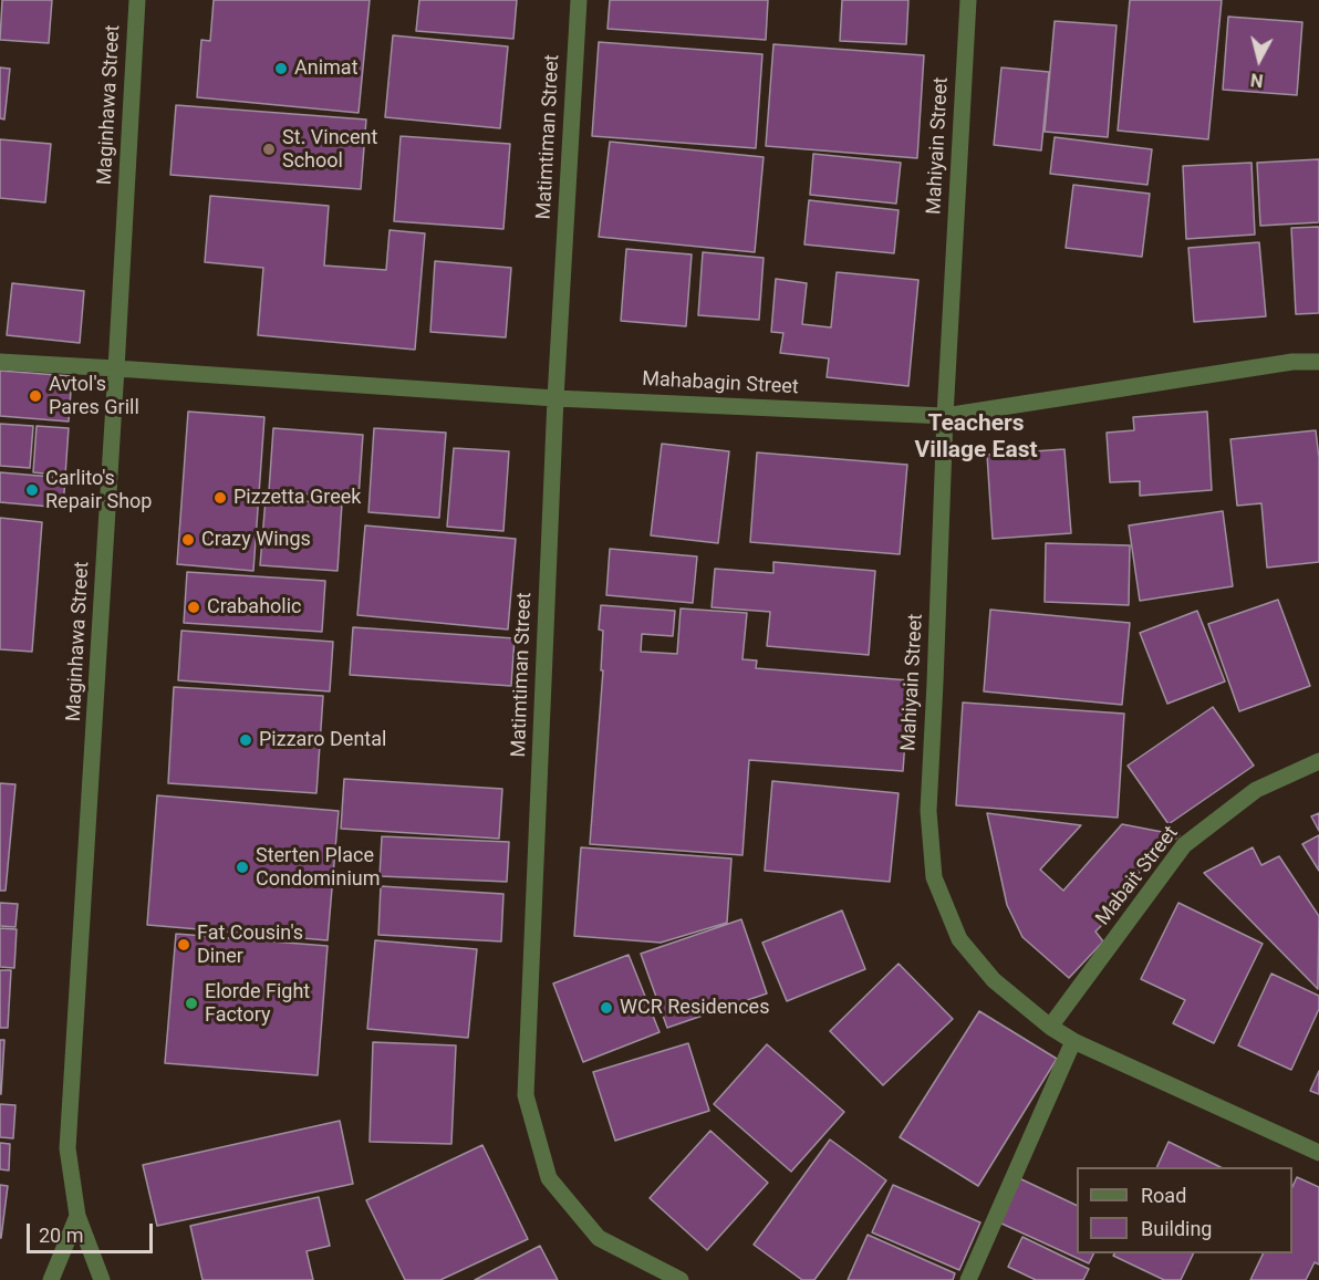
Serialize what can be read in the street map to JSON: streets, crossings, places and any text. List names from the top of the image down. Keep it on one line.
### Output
{"streets":{"street":["Maginhawa Street","Matimtiman Street","Mahiyain Street","Mahabagin Street","Mabait Street"]},"crossings":[["Maginhawa Street","Mahabagin Street"],["Matimtiman Street","Mahabagin Street"],["Mahiyain Street","Mahabagin Street"],["Mahiyain Street","Mabait Street"]],"districts":["Teachers Village East"],"places":["Animat","St. Vincent School","Avtol's Pares Grill","Carlito's Repair Shop","Pizzetta Greek","Crazy Wings","Crabaholic","Pizzaro Dental","Sterten Place Condominium","Fat Cousin's Diner","Elorde Fight Factory","WCR Residences"],"legend":["Road","Building"],"scale_bar":"20 m","north":"bottom"}
